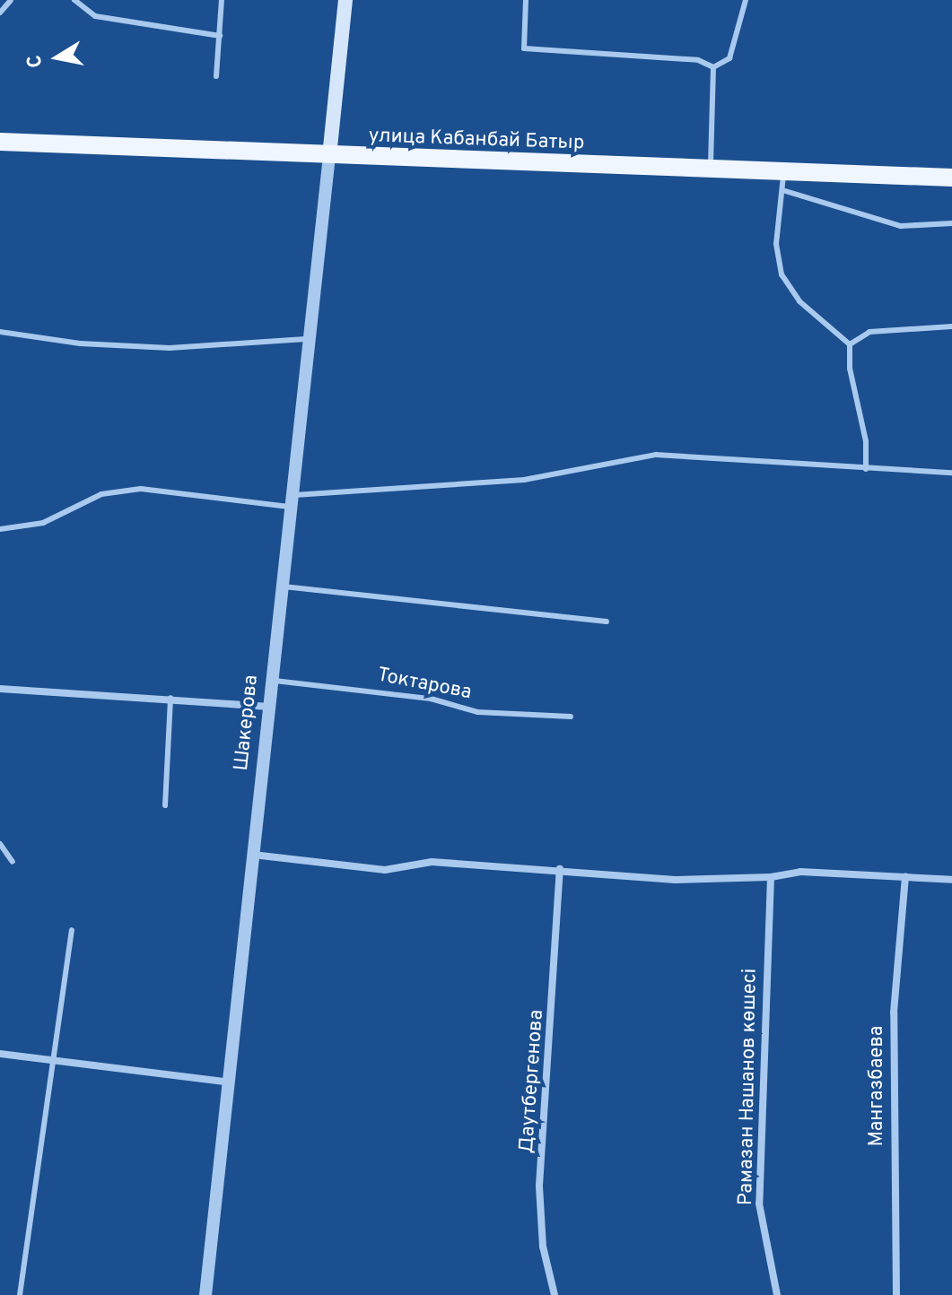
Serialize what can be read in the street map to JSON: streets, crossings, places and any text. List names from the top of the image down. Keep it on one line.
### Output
{"streets":{"main road":["улица Кабанбай Батыр"],"street":["Шакерова","Даутбергенова","Мангазбаева","Рамазан Нашанов көшесі"],"lane":["Токтарова"]},"crossings":[["улица Кабанбай Батыр","Шакерова"],["Токтарова","Шакерова"]],"north":"left"}
